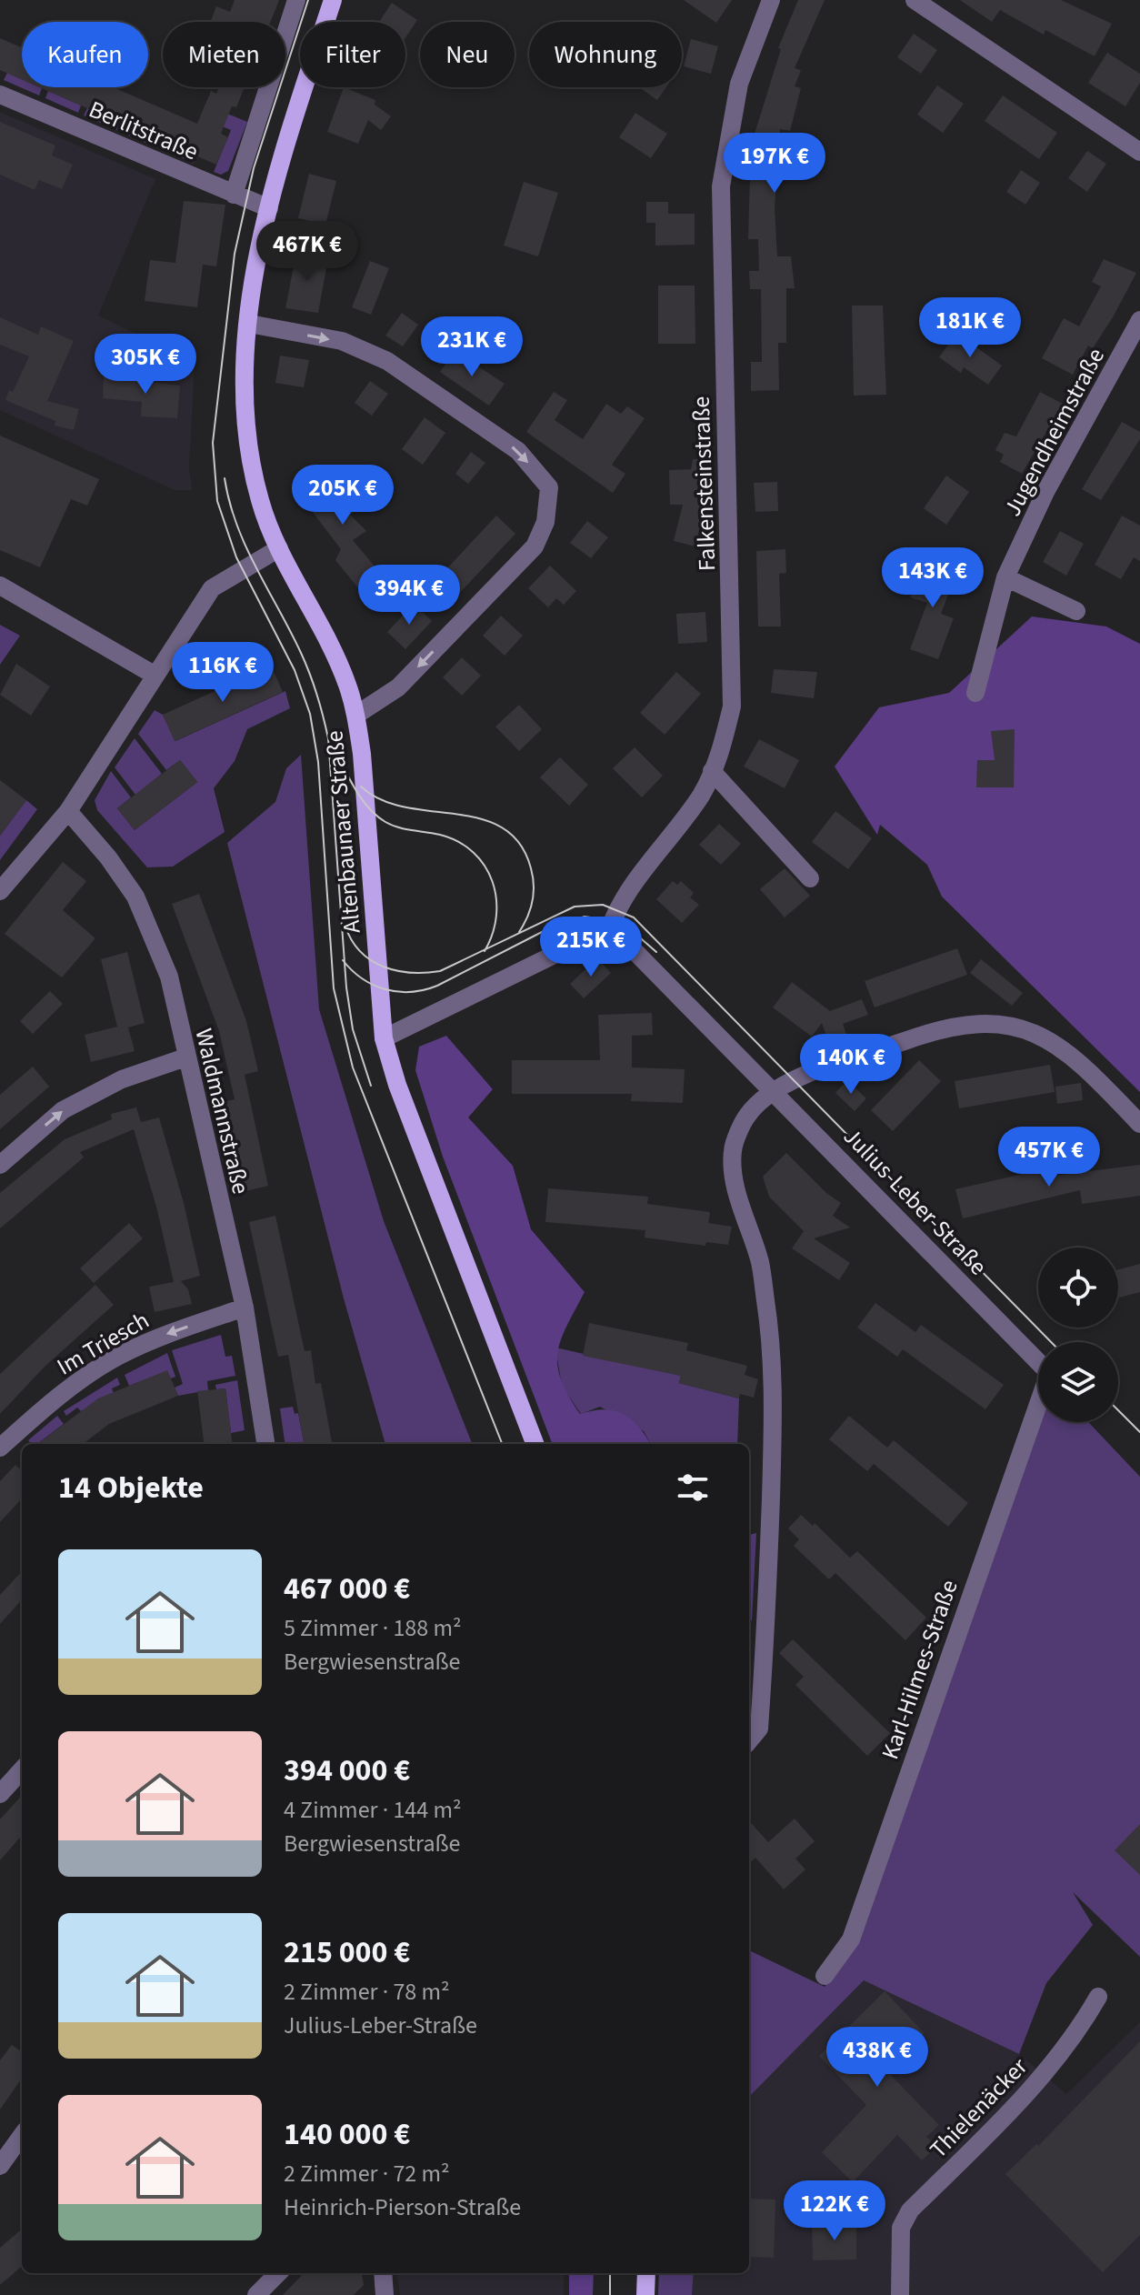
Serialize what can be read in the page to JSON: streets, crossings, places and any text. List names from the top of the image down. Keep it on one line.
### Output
{"streets":{"main road":["Altenbaunaer Straße"],"street":["Berlitstraße","Jugendheimstraße","Falkensteinstraße","Waldmannstraße","Julius-Leber-Straße","Im Triesch","Karl-Hilmes-Straße","Thielenäcker"]},"crossings":[["Berlitstraße","Altenbaunaer Straße"],["Falkensteinstraße","Julius-Leber-Straße"],["Waldmannstraße","Im Triesch"]],"one_way":["Im Triesch"],"page":{"chip":["Kaufen","Mieten","Filter","Neu","Wohnung"],"price":["197K €","467K €","181K €","231K €","305K €","205K €","143K €","394K €","116K €","215K €","140K €","457K €","438K €","122K €"],"heading":"14 Objekte","list":[{"name":"467 000 €","note":"5 Zimmer · 188 m² · Bergwiesenstraße"},{"name":"394 000 €","note":"4 Zimmer · 144 m² · Bergwiesenstraße"},{"name":"215 000 €","note":"2 Zimmer · 78 m² · Julius-Leber-Straße"},{"name":"140 000 €","note":"2 Zimmer · 72 m² · Heinrich-Pierson-Straße"}]}}
